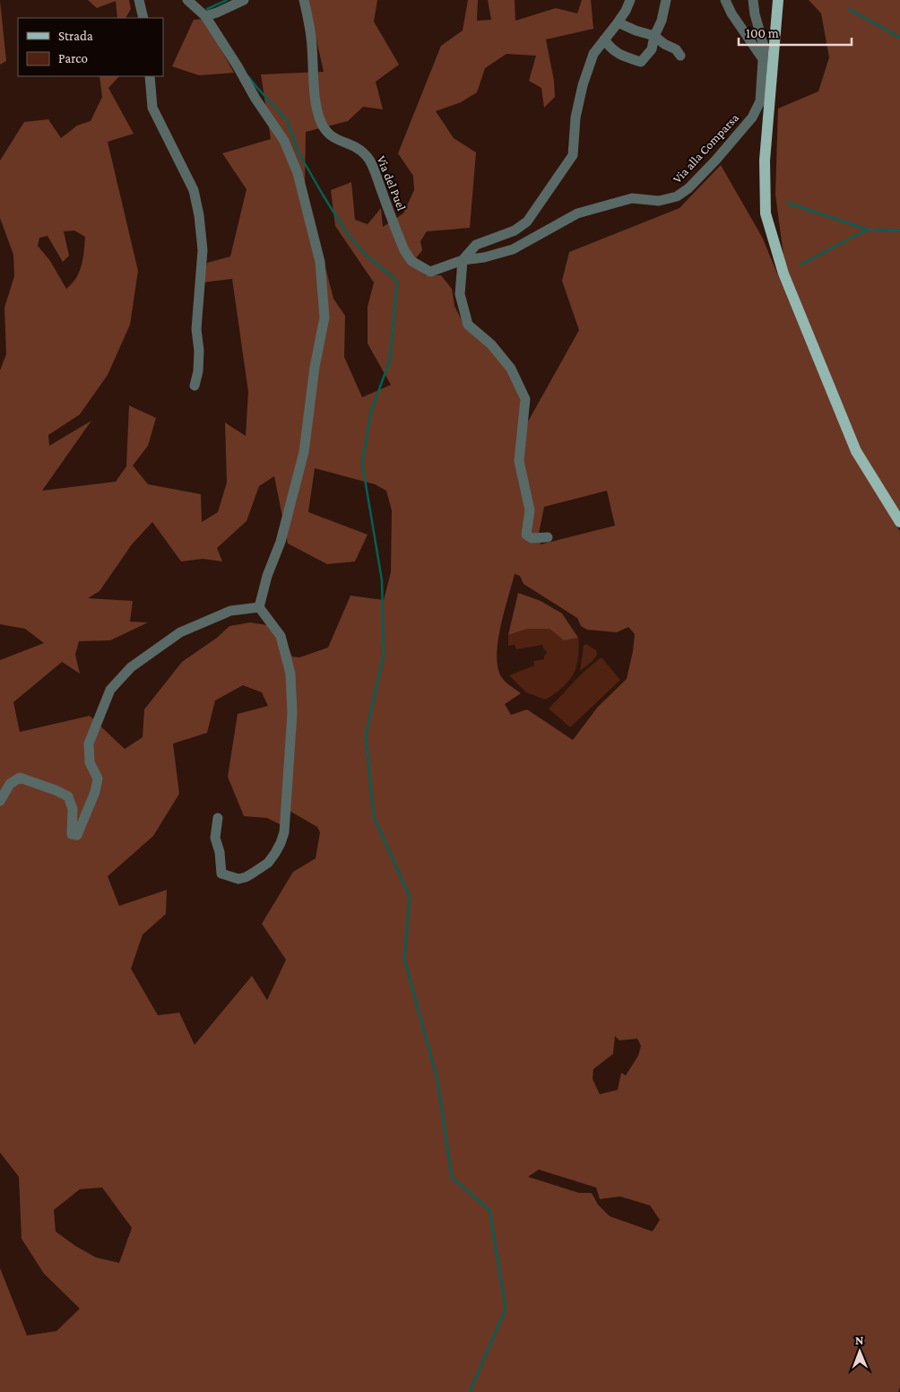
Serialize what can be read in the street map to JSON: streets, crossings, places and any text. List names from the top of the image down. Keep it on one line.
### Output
{"streets":{"street":["Via alla Comparsa","Via del Puel"]},"crossings":[["Via alla Comparsa","Via del Puel"]],"legend":["Strada","Parco"],"scale_bar":"100 m","north":"top"}
